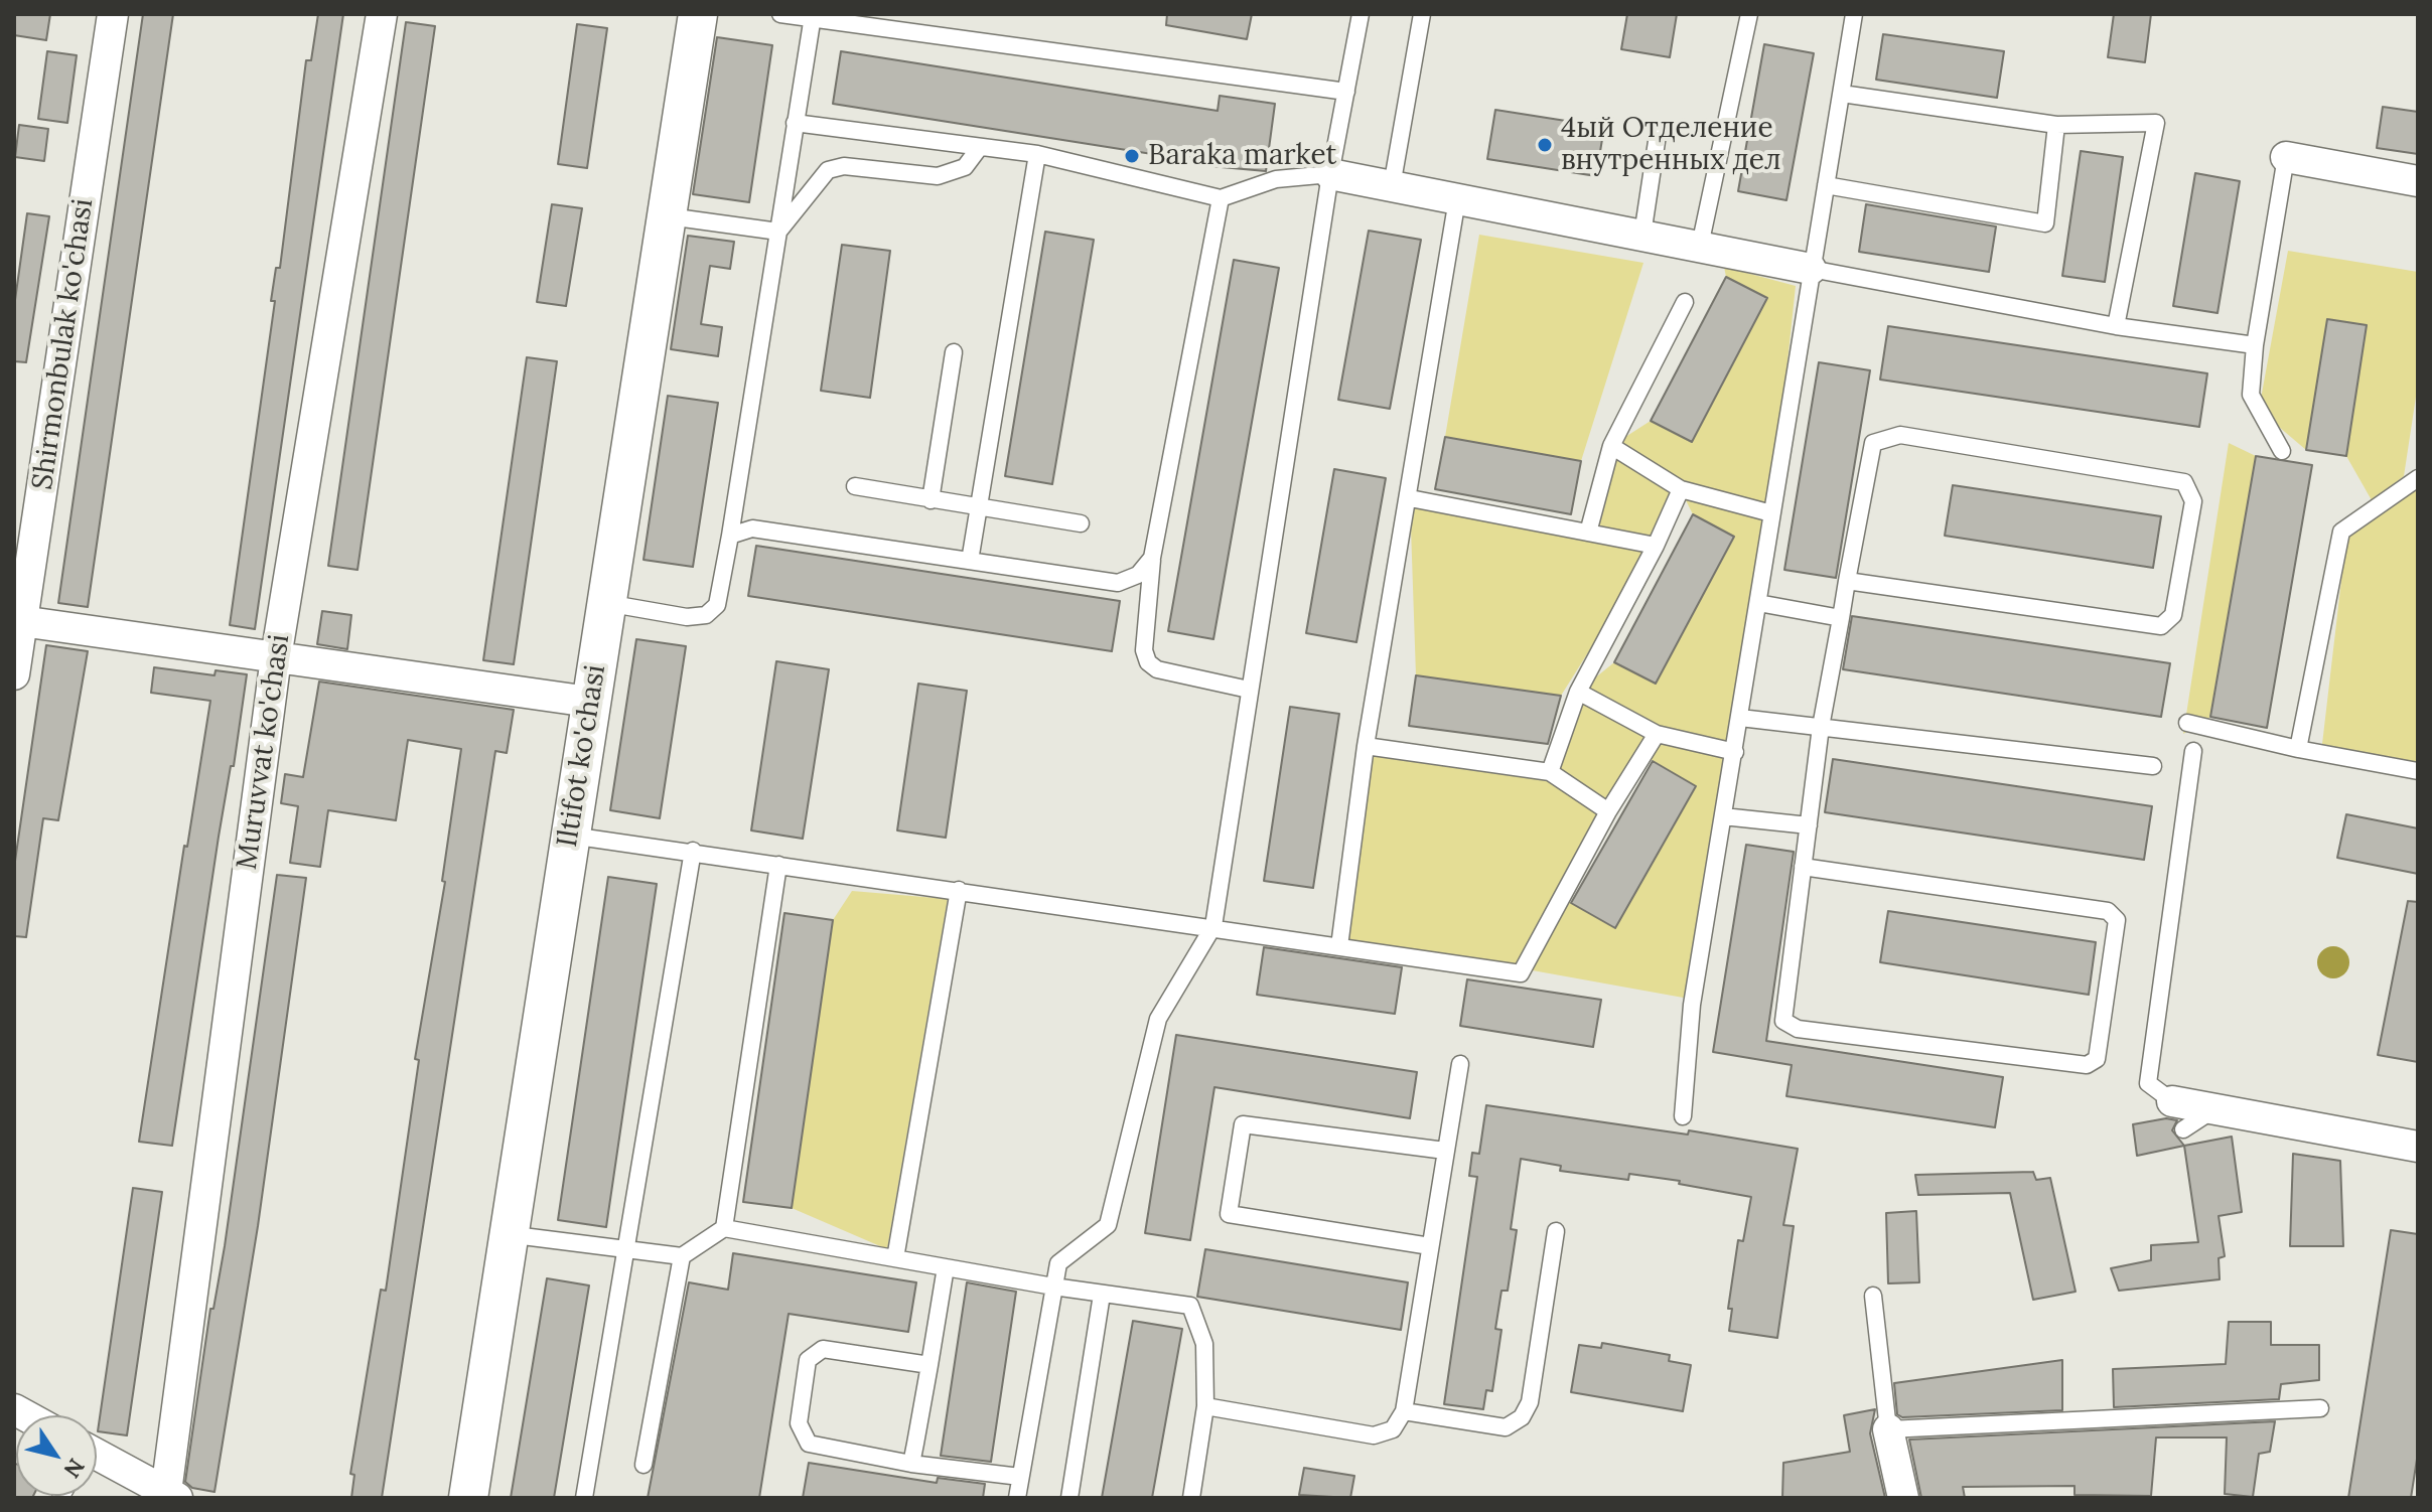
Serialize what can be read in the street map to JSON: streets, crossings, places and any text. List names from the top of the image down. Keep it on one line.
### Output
{"streets":{"street":["Shirmonbulak ko'chasi","Muruvvat ko'chasi","Iltifot ko'chasi"]},"places":["4ый Отделение внутренных дел","Baraka market"],"north":"bottom right"}
